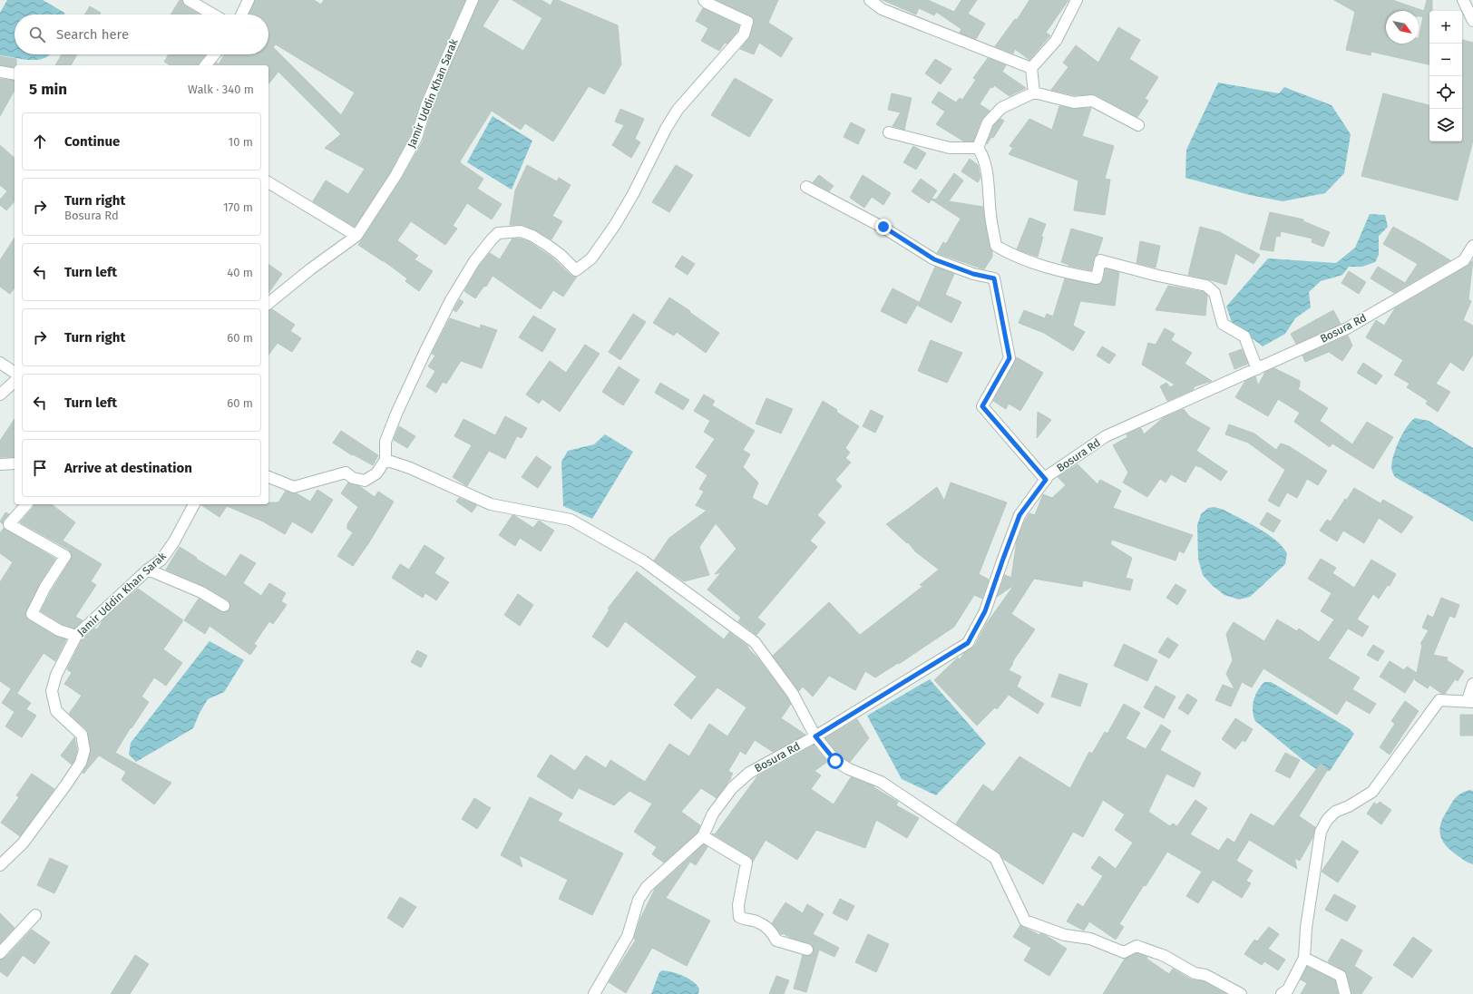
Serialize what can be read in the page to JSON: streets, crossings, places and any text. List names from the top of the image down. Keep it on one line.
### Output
{"streets":{"street":["Jamir Uddin Khan Sarak","Bosura Rd"]},"north":"bottom right","page":{"map_buttons":["+","−"],"search":"Search here","heading":["5 min","Walk · 340 m"],"list":[["Continue","10 m"],["Turn right","Bosura Rd","170 m"],["Turn left","40 m"],["Turn right","60 m"],["Turn left","60 m"],"Arrive at destination"]}}
